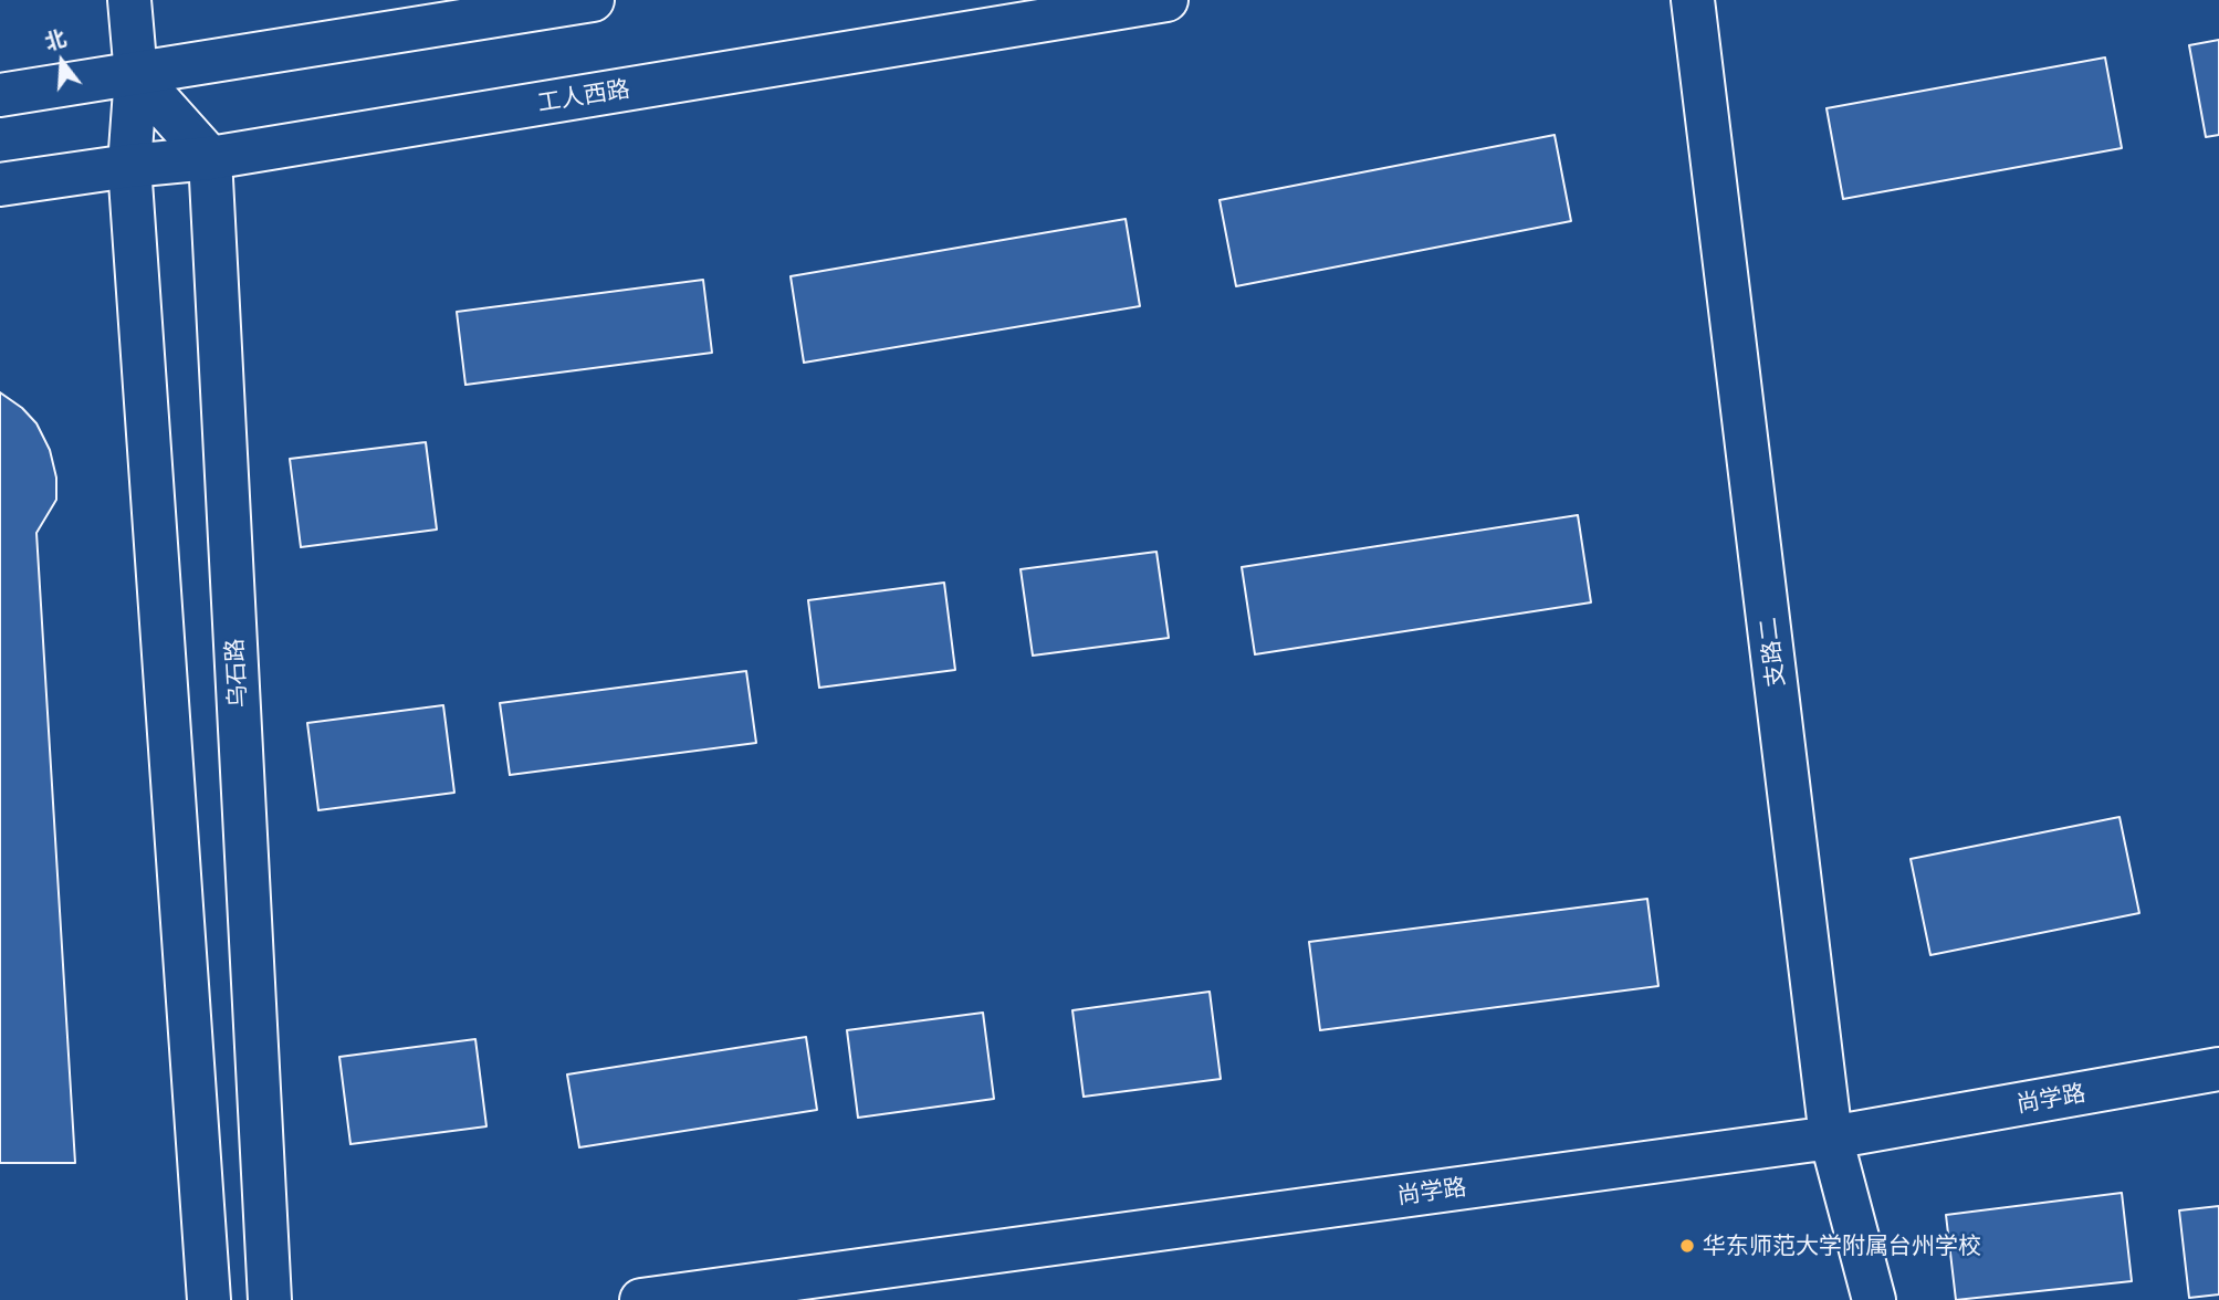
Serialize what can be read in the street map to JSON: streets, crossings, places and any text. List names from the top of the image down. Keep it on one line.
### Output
{"streets":{"street":["工人西路","支路二","乌石路","尚学路"]},"crossings":[["工人西路","乌石路"],["支路二","尚学路"]],"places":["华东师范大学附属台州学校"],"north":"top"}
